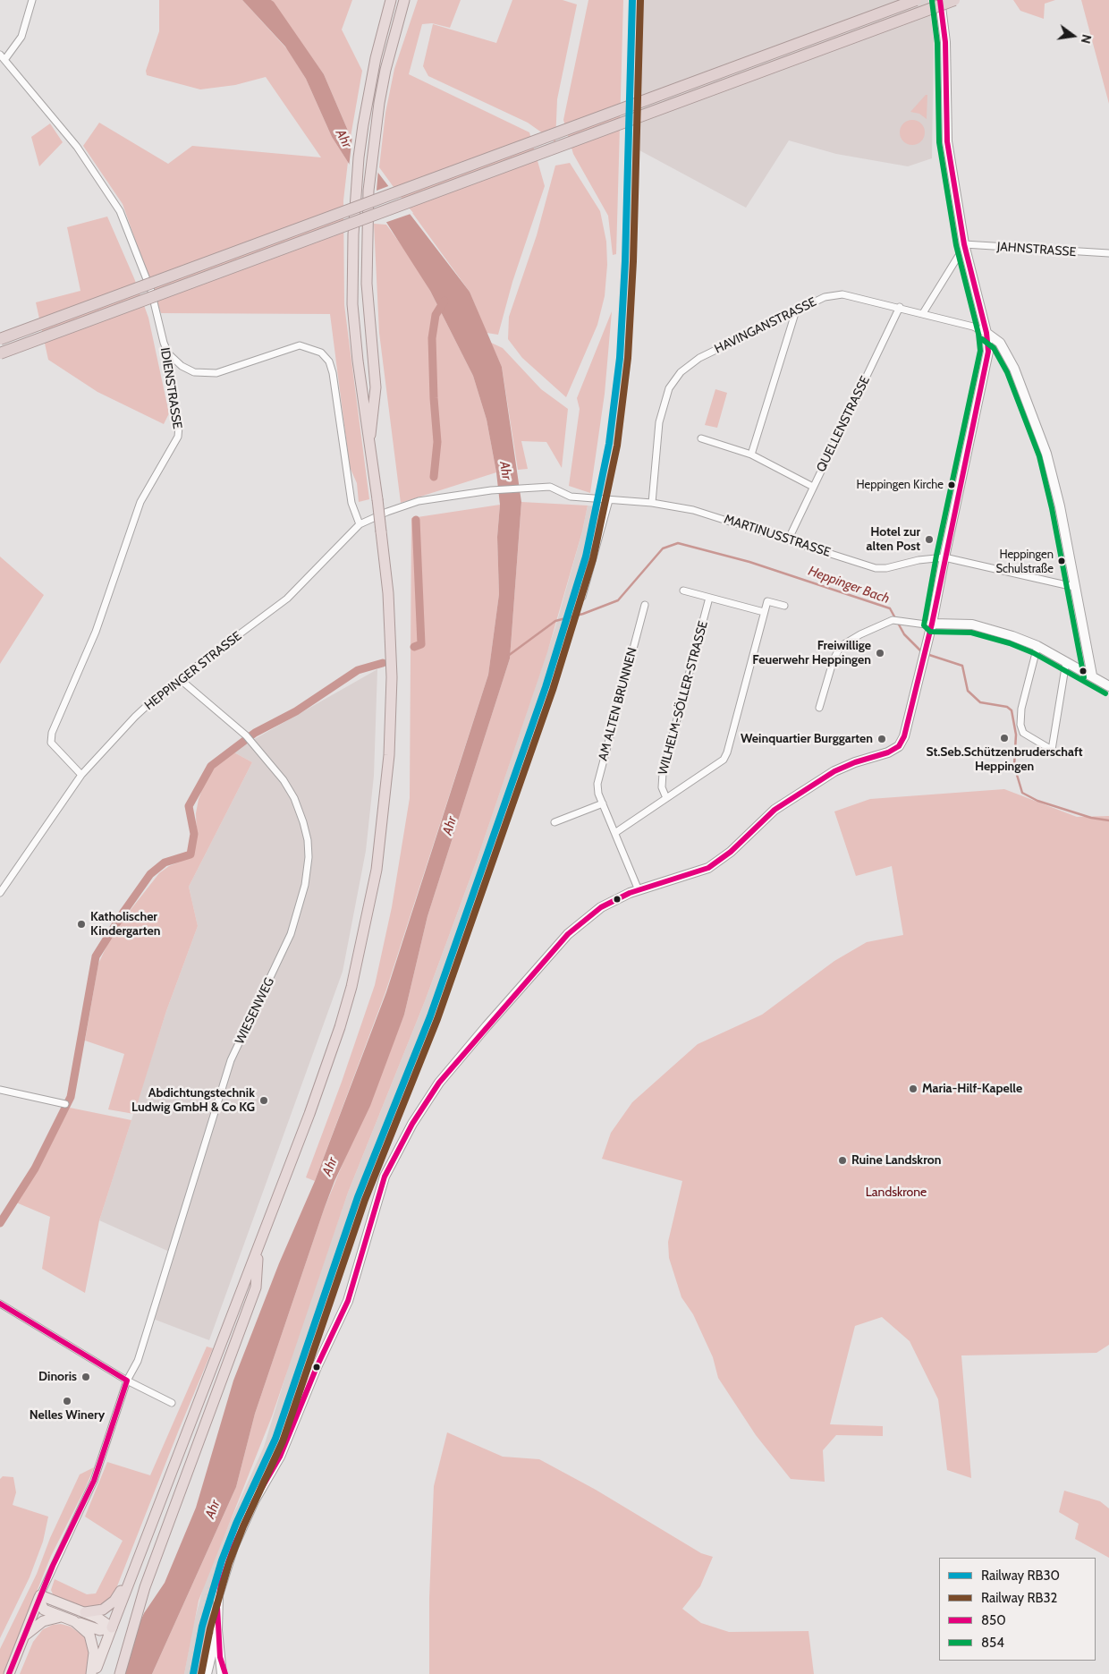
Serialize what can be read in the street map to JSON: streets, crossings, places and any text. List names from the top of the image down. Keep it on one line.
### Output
{"streets":{"street":["JAHNSTRASSE","HAVINGANSTRASSE","IDIENSTRASSE","QUELLENSTRASSE","MARTINUSSTRASSE","HEPPINGER STRASSE","WILHELM-SÖLLER-STRASSE","AM ALTEN BRUNNEN","WIESENWEG"]},"crossings":[["HAVINGANSTRASSE","QUELLENSTRASSE"],["HAVINGANSTRASSE","MARTINUSSTRASSE"],["IDIENSTRASSE","HEPPINGER STRASSE"],["QUELLENSTRASSE","MARTINUSSTRASSE"],["MARTINUSSTRASSE","HEPPINGER STRASSE"],["HEPPINGER STRASSE","WIESENWEG"],["WILHELM-SÖLLER-STRASSE","AM ALTEN BRUNNEN"]],"water":["Ahr","Heppinger Bach"],"parks":["Landskrone"],"places":["Heppingen Kirche","Hotel zur alten Post","Heppingen Schulstraße","Freiwillige Feuerwehr Heppingen","St.Seb.Schützenbruderschaft Heppingen","Weinquartier Burggarten","Katholischer Kindergarten","Maria-Hilf-Kapelle","Abdichtungstechnik Ludwig GmbH & Co KG","Ruine Landskron","Dinoris","Nelles Winery"],"lines":["rail line RB30","rail line RB32","transit line 850","transit line 854"],"legend":["Railway RB30","Railway RB32","850","854"],"north":"right"}
